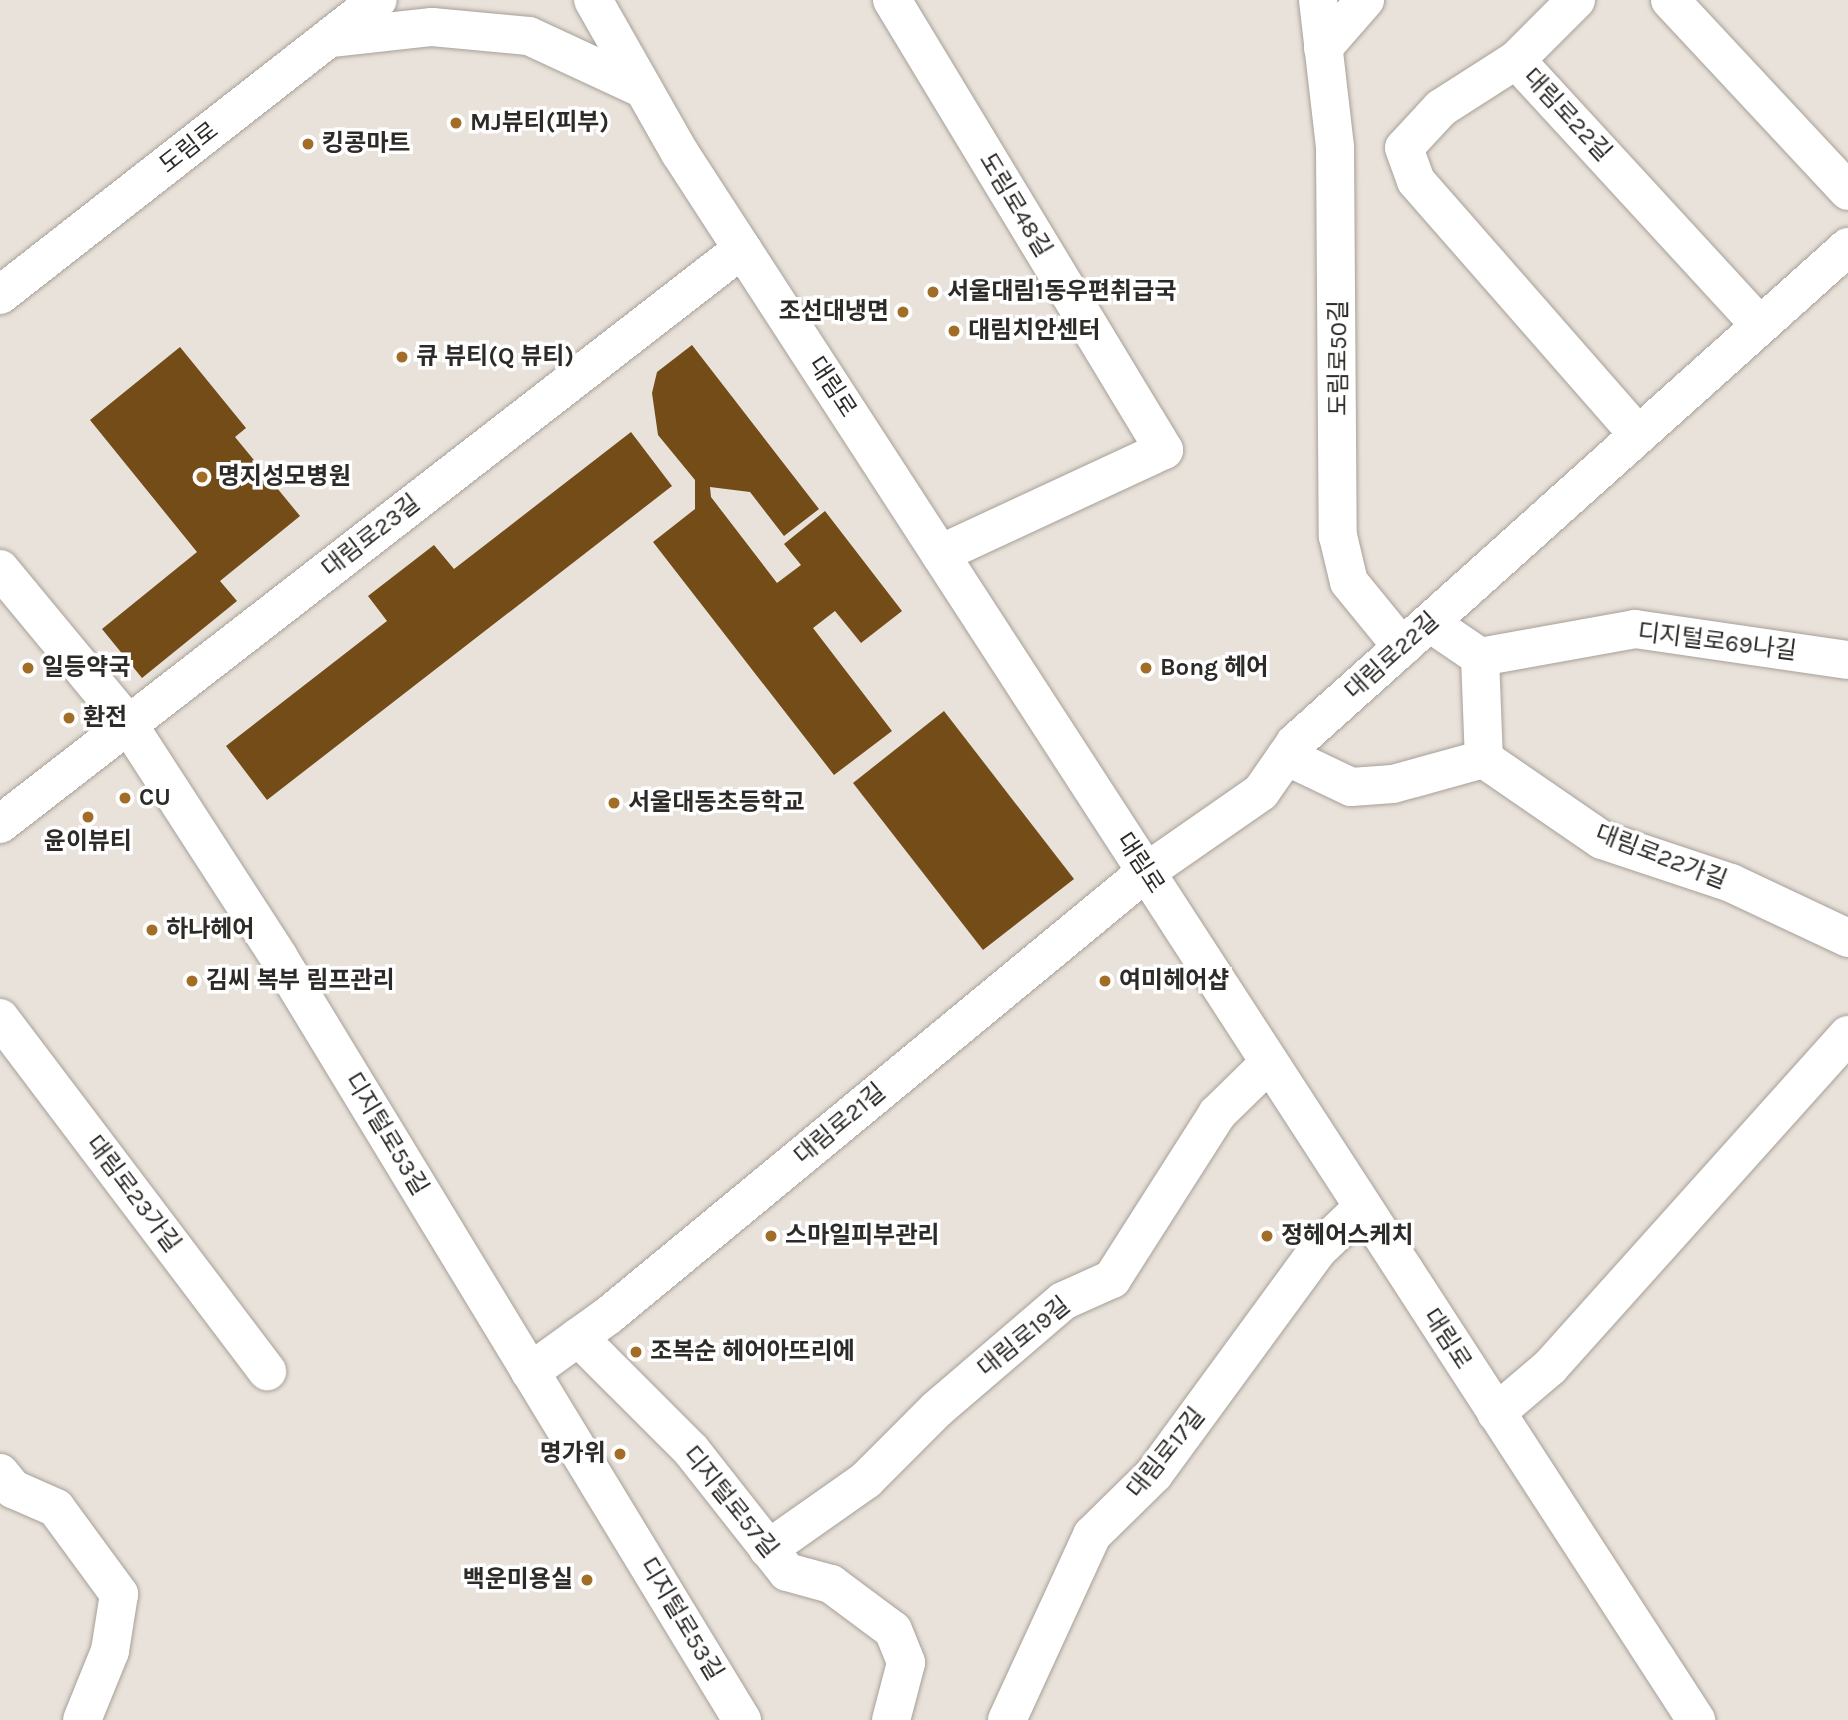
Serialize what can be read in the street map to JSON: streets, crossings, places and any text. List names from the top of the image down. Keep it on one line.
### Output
{"streets":{"street":["대림로22길","도림로","도림로48길","도림로50길","대림로","대림로23길","디지털로69나길","대림로22가길","대림로21길","디지털로53길","대림로23가길","대림로19길","대림로17길","디지털로57길"]},"crossings":[["대림로22길","도림로50길"],["대림로22길","대림로"],["대림로22길","대림로21길"],["도림로48길","대림로"],["대림로","대림로23길"],["대림로","대림로21길"],["대림로","대림로19길"],["대림로","대림로17길"],["대림로23길","디지털로53길"],["대림로21길","디지털로53길"],["대림로21길","디지털로57길"],["대림로19길","디지털로57길"]],"places":["MJ뷰티(피부)","킹콩마트","서울대림1동우편취급국","조선대냉면","대림치안센터","큐 뷰티(Q 뷰티)","명지성모병원","일등약국","Bong 헤어","환전","CU","서울대동초등학교","윤이뷰티","하나헤어","김씨 복부 림프관리","여미헤어샵","스마일피부관리","정헤어스케치","조복순 헤어아뜨리에","명가위","백운미용실"]}
